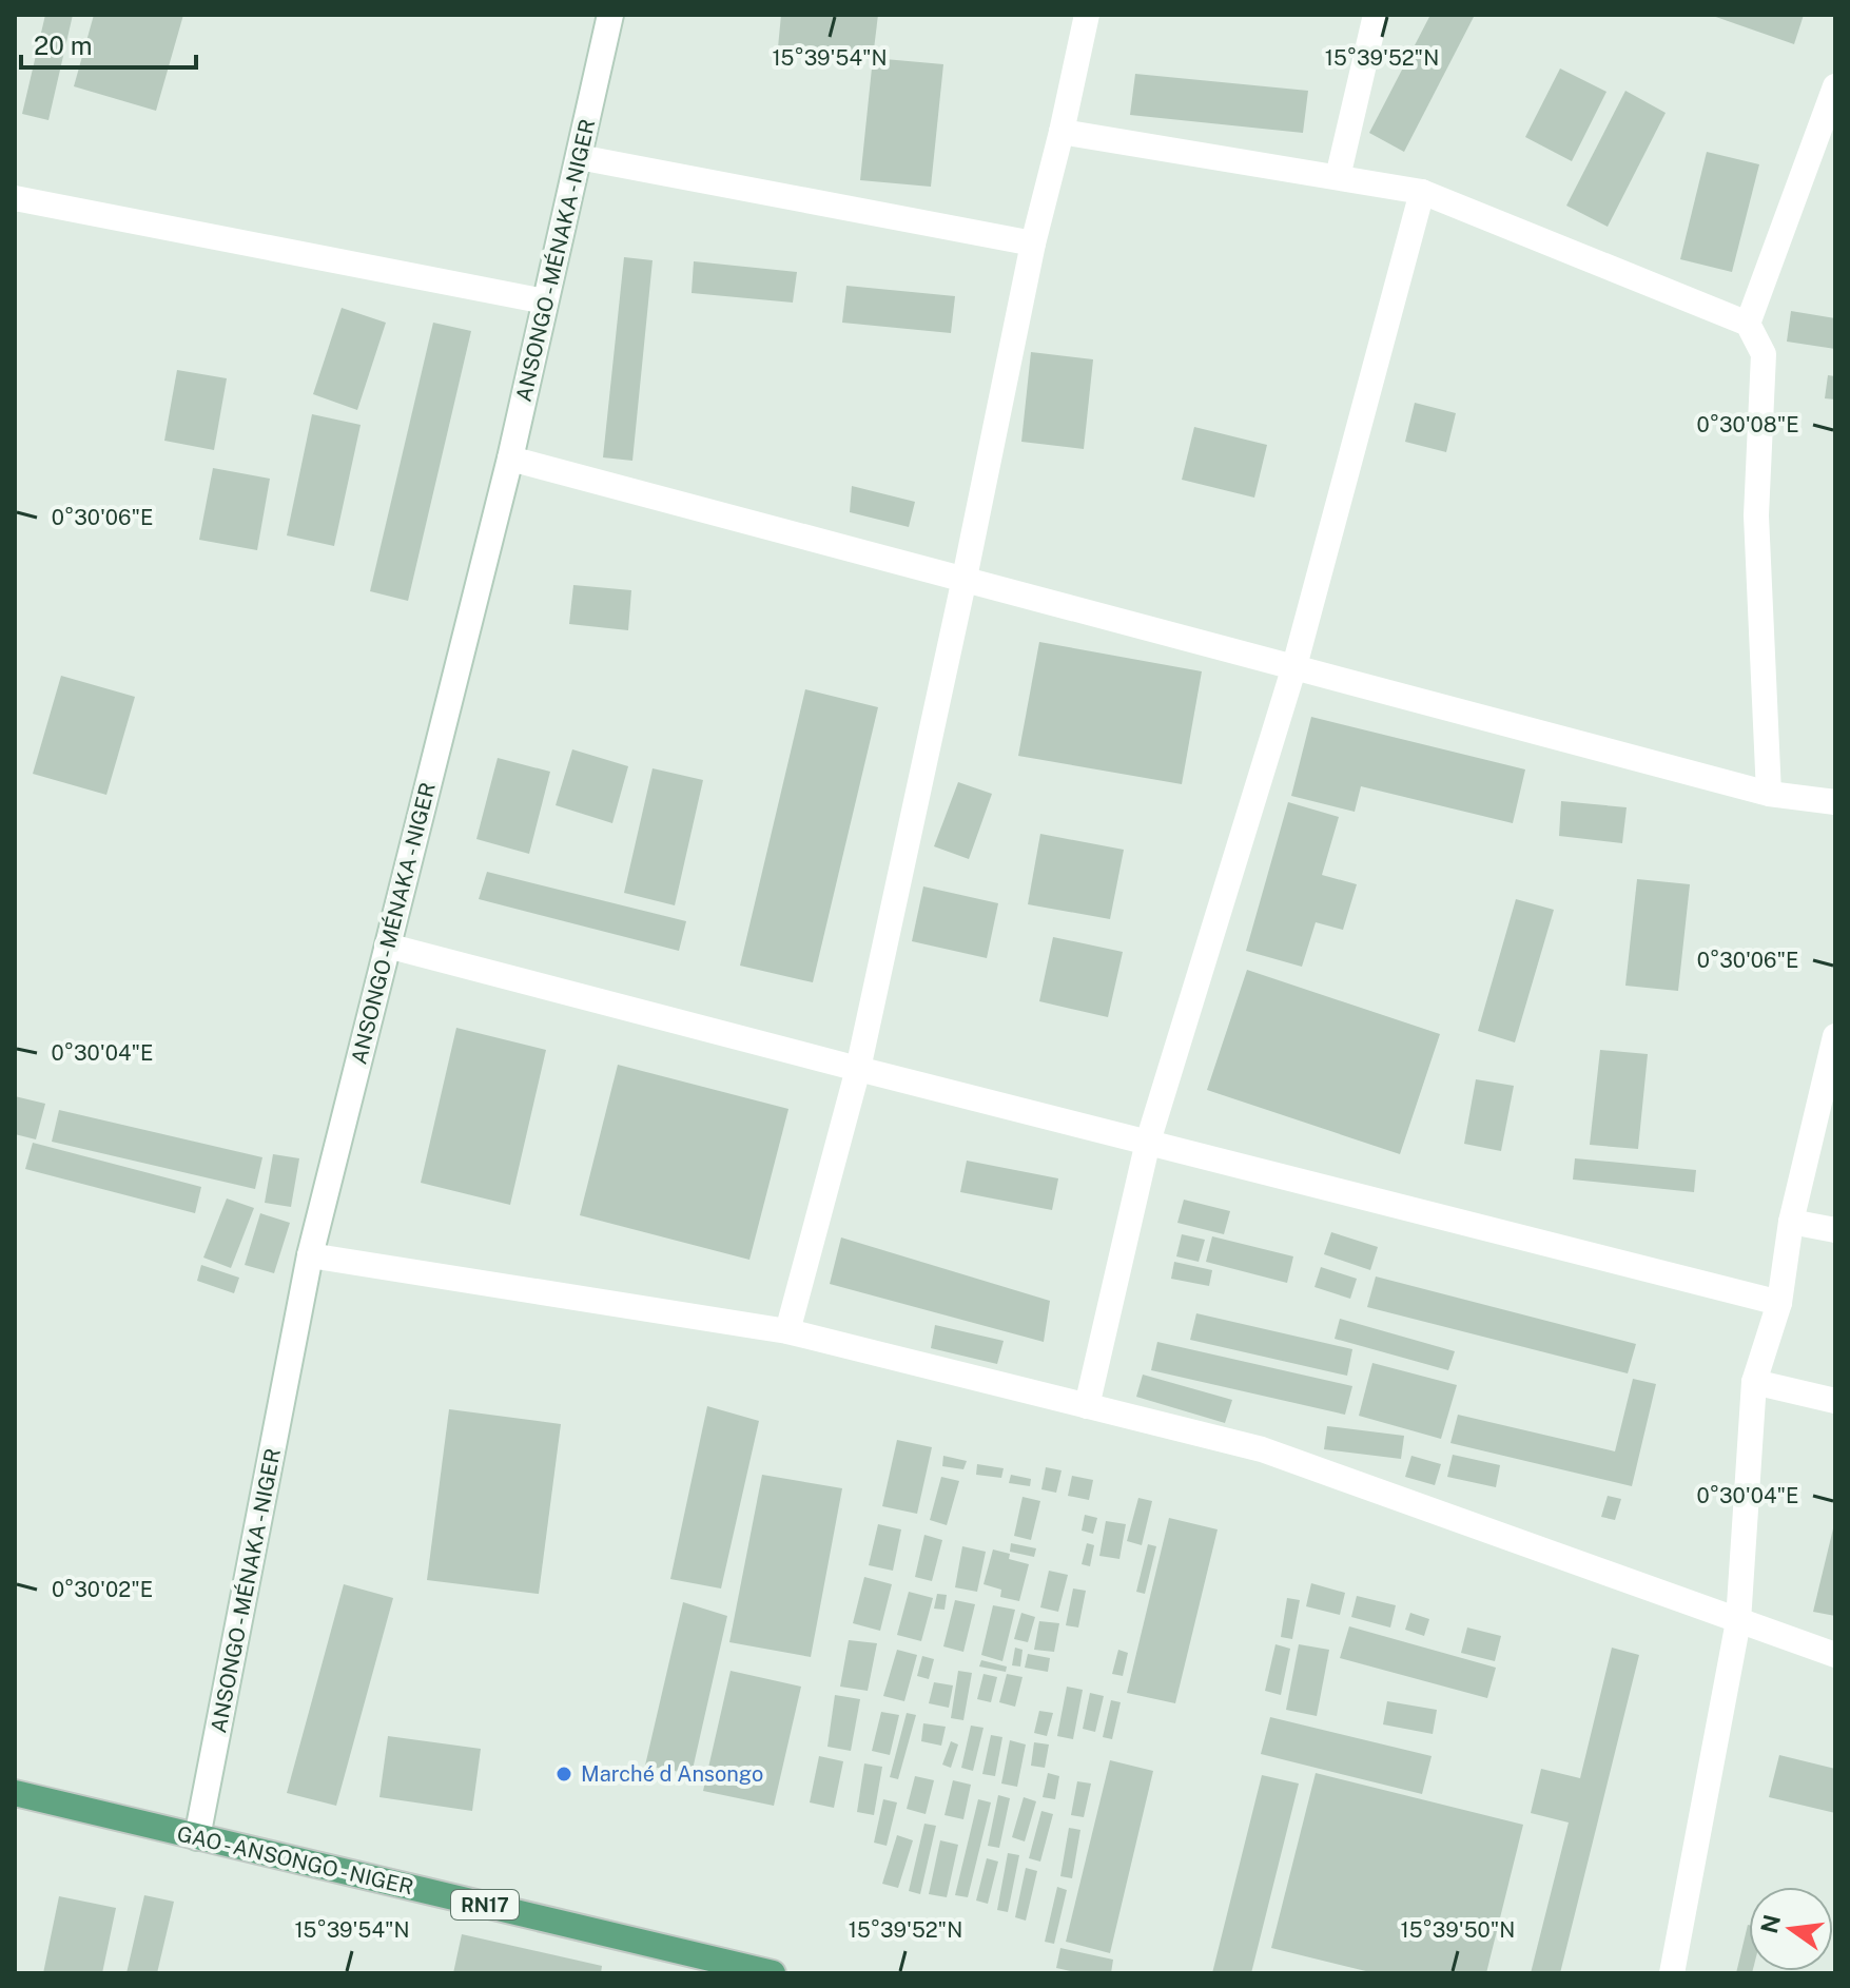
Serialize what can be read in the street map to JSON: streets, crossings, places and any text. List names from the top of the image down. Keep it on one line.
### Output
{"streets":{"main road":["GAO - ANSONGO - NIGER","RN17"],"street":["ANSONGO - MÉNAKA - NIGER"]},"crossings":[["ANSONGO - MÉNAKA - NIGER","GAO - ANSONGO - NIGER"]],"places":["Marché d Ansongo"],"scale_bar":"20 m","north":"left","coordinates":["15°39'54\"N","15°39'52\"N","0°30'08\"E","0°30'06\"E","0°30'04\"E","0°30'02\"E","15°39'50\"N"]}
